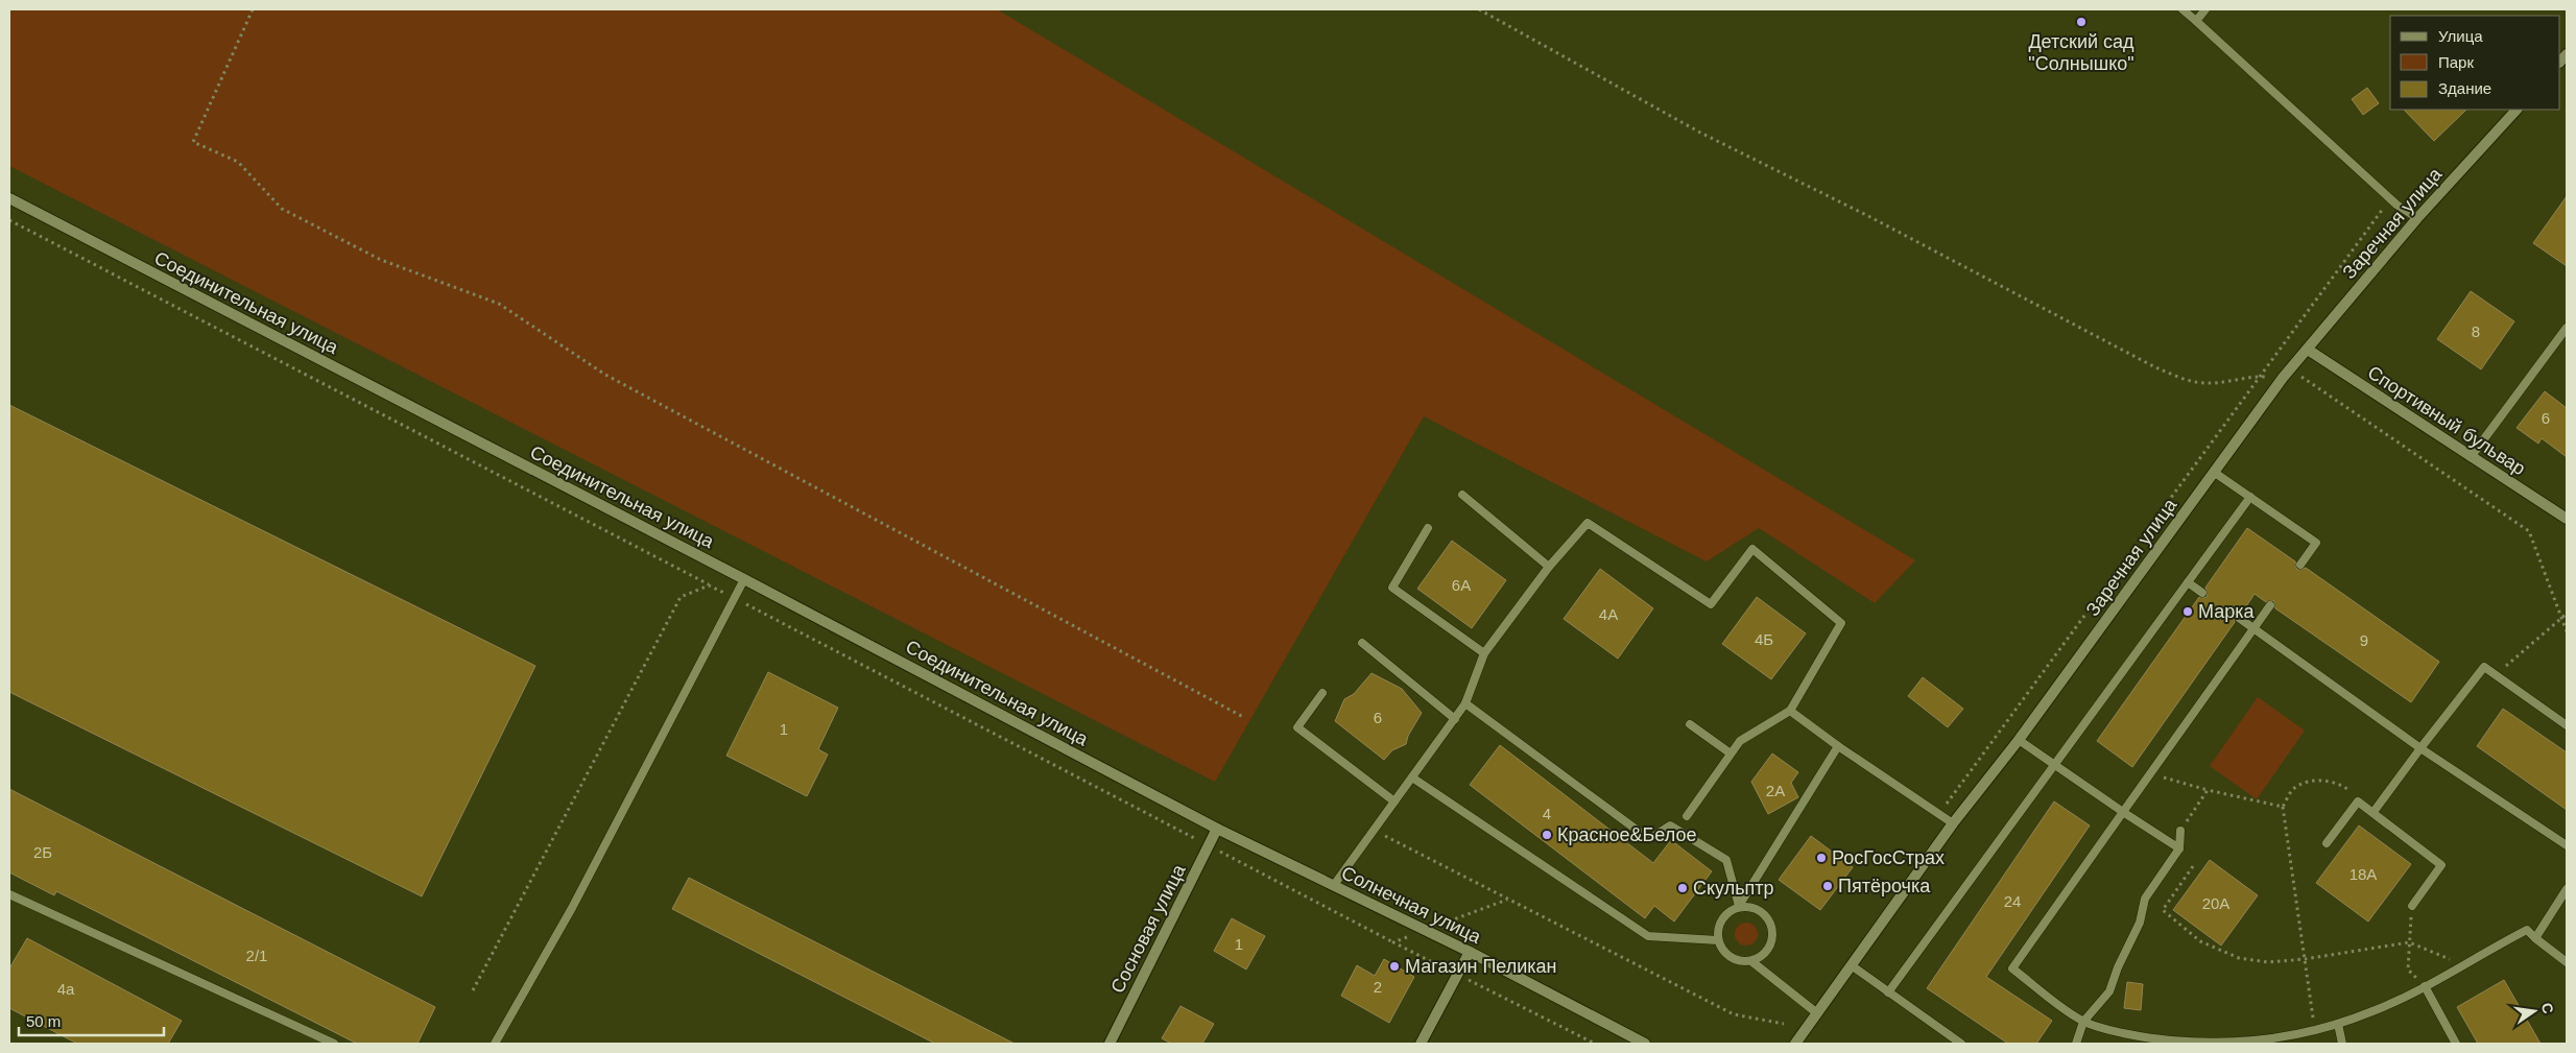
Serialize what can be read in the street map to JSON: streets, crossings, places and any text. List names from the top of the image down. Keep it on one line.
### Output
{"streets":{"street":["Заречная улица","Соединительная улица","Спортивный бульвар","Солнечная улица","Сосновая улица"]},"crossings":[["Заречная улица","Спортивный бульвар"],["Соединительная улица","Солнечная улица"],["Соединительная улица","Сосновая улица"],["Солнечная улица","Сосновая улица"]],"places":["Детский сад \"Солнышко\"","Марка","Красное&Белое","РосГосСтрах","Пятёрочка","Скульптр","Магазин Пеликан"],"house_numbers":["8","6","6A","4А","4Б","9","6","1","2А","4","2Б","18А","24","20А","1","2/1","2","4а"],"legend":["Улица","Парк","Здание"],"scale_bar":"50 m","north":"right"}
